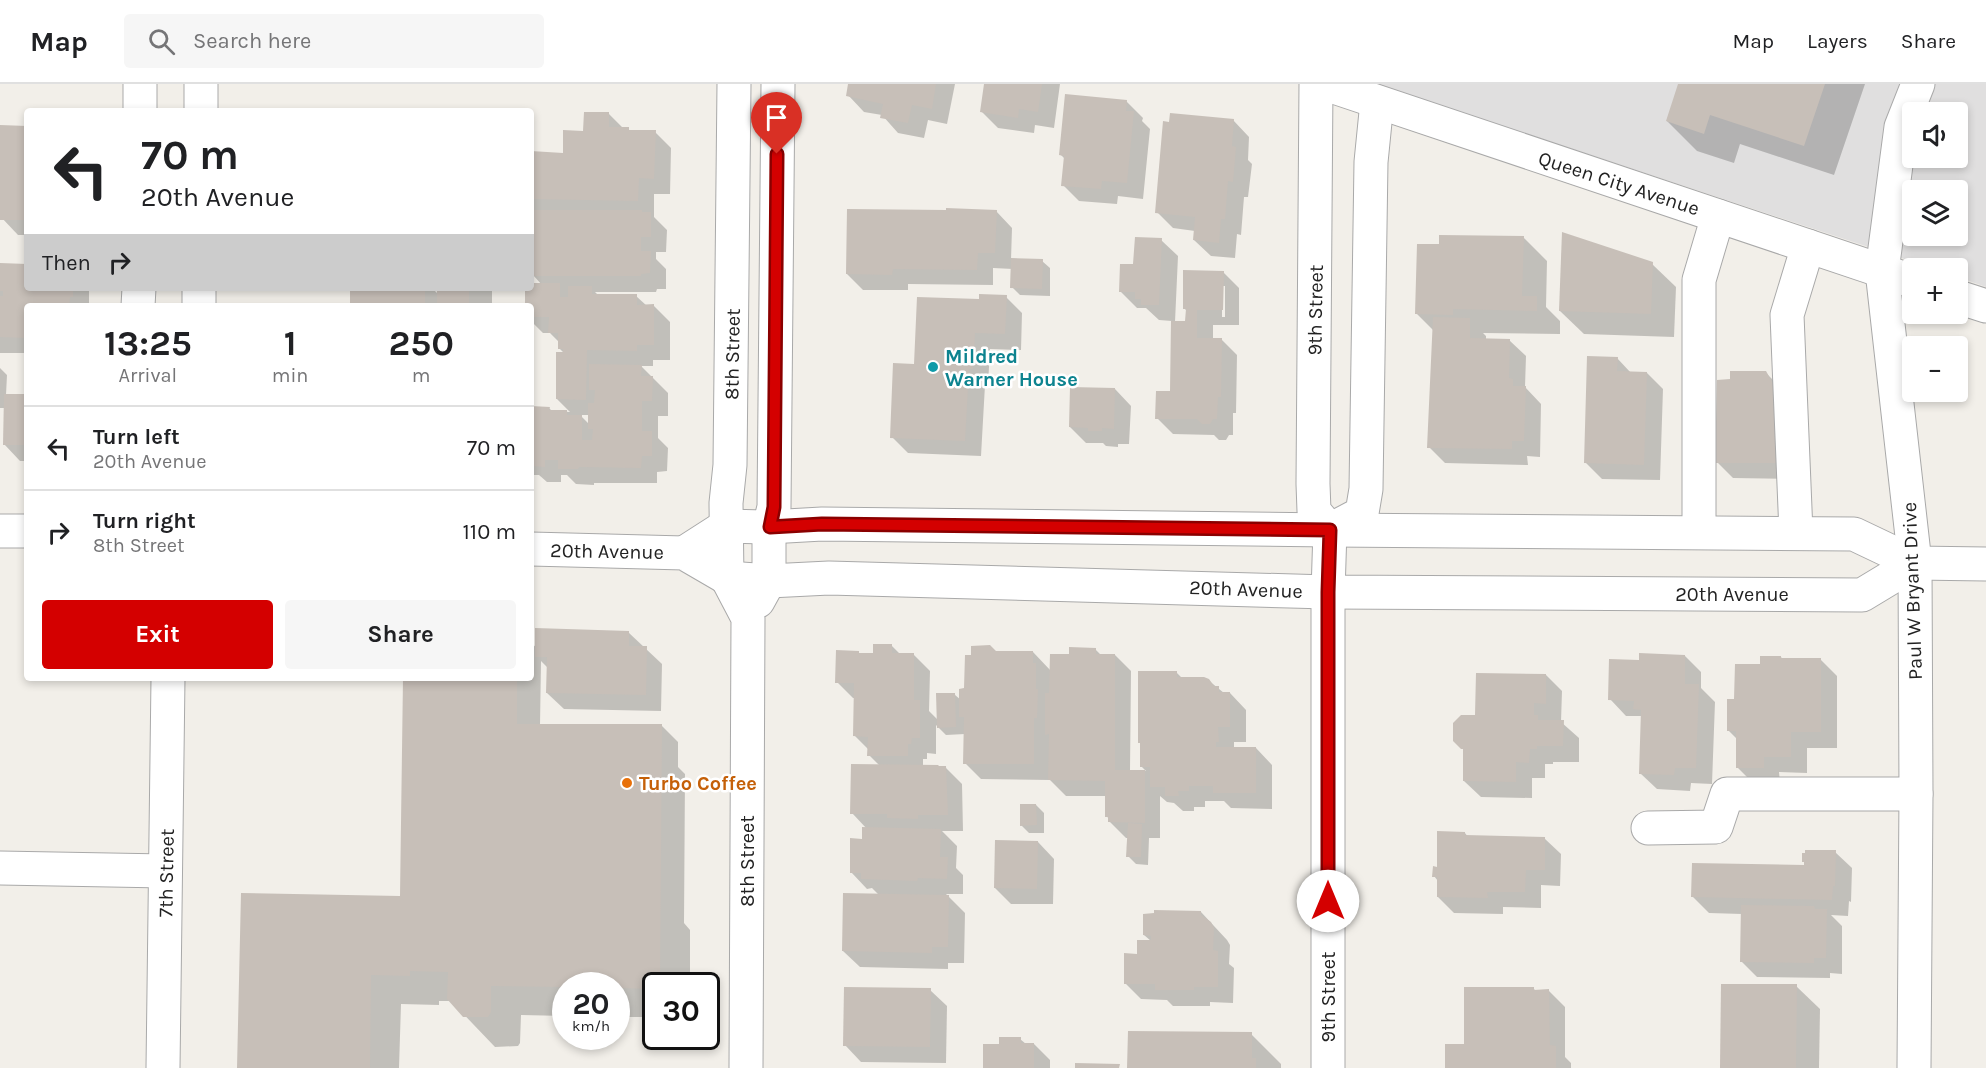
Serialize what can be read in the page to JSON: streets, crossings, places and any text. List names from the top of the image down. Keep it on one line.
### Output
{"streets":{"street":["Queen City Avenue","9th Street","8th Street","20th Avenue","Paul W Bryant Drive","7th Street"]},"crossings":[["Queen City Avenue","Paul W Bryant Drive"],["9th Street","20th Avenue"],["8th Street","20th Avenue"],["20th Avenue","Paul W Bryant Drive"]],"places":["Mildred Warner House","Turbo Coffee"],"page":{"header":"Map","search":"Search here","nav":["Map","Layers","Share"],"map_buttons":["+","−"],"turn":["70 m","20th Avenue"],"then":"Then","eta":["13:25","Arrival","1","min","250","m"],"list":[{"name":"Turn left","note":"20th Avenue","value":"70 m"},{"name":"Turn right","note":"8th Street","value":"110 m"}],"buttons":["Exit","Share"],"speed":"20 km/h","limit":"30"}}
